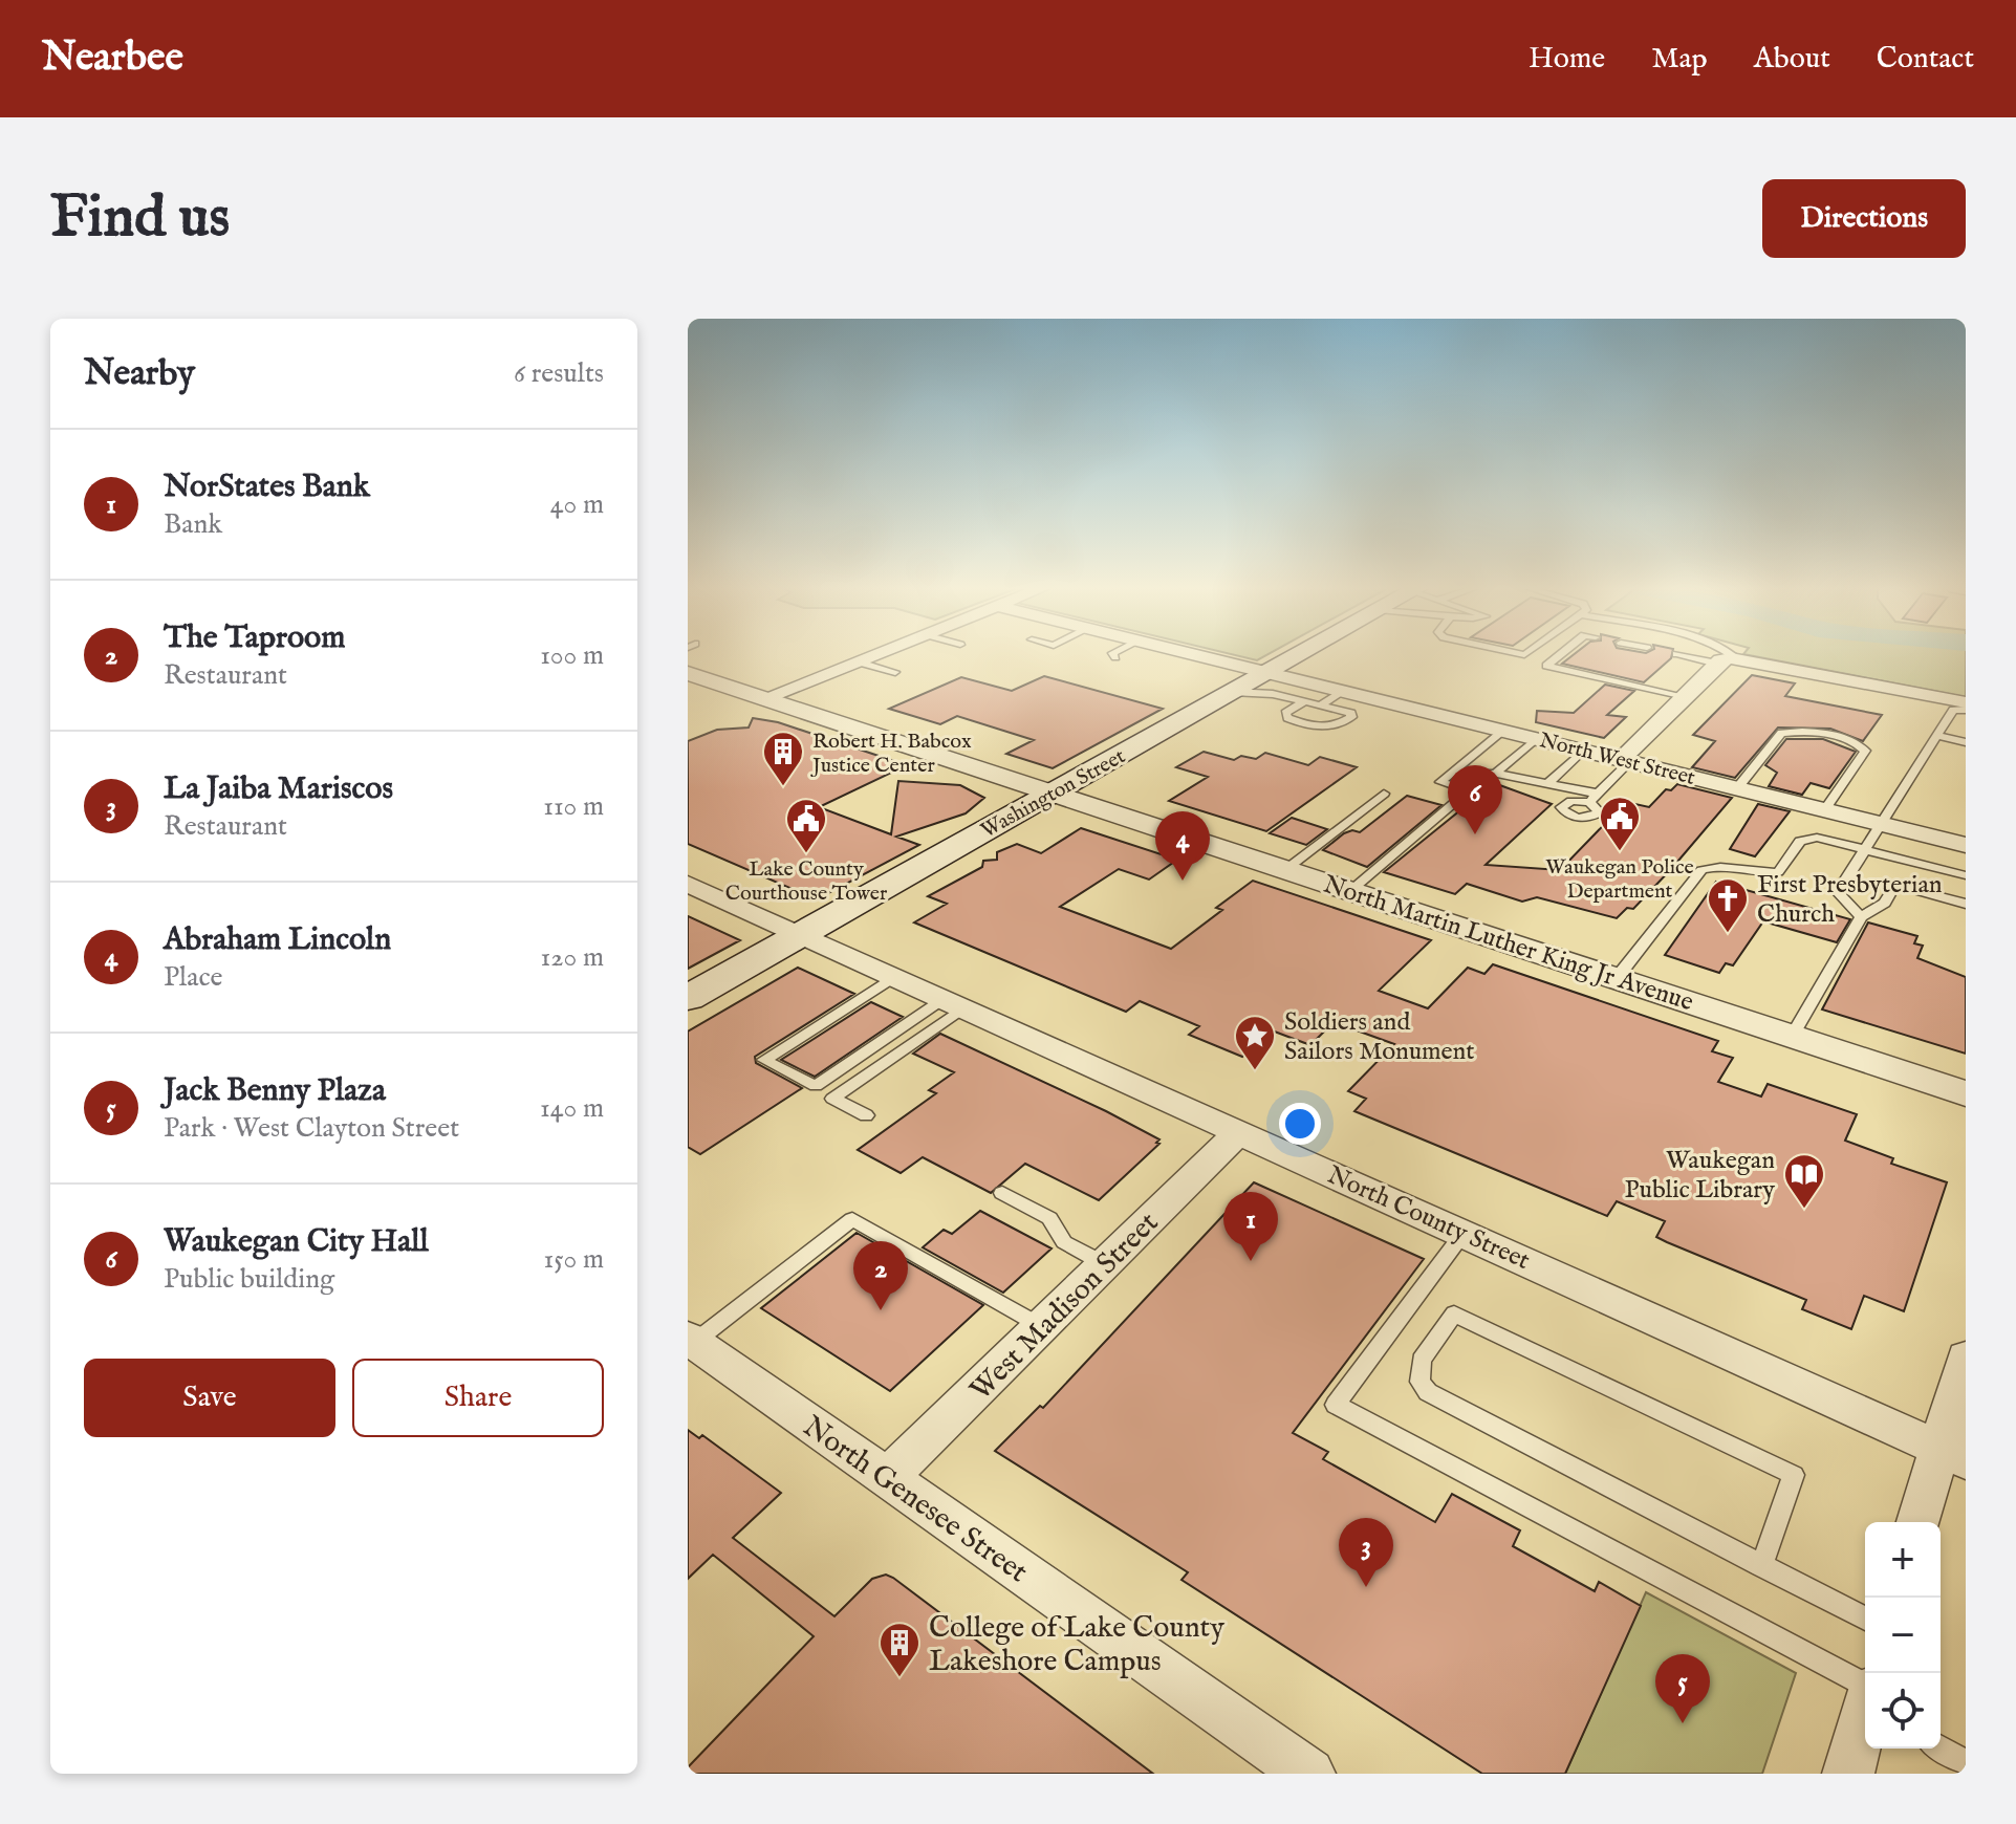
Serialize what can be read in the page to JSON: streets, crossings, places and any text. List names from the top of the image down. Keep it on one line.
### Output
{"streets":{"main road":["Washington Street"],"street":["North West Street","North Martin Luther King Jr Avenue","North County Street","West Madison Street","North Genesee Street"]},"crossings":[["North West Street","Washington Street"],["Washington Street","North Martin Luther King Jr Avenue"],["Washington Street","North County Street"],["North County Street","West Madison Street"],["West Madison Street","North Genesee Street"]],"places":{"building":["Robert H. Babcox Justice Center","College of Lake County Lakeshore Campus"],"public building":["Waukegan Police Department","Lake County Courthouse Tower"],"church":["First Presbyterian Church"],"place":["Soldiers and Sailors Monument"],"library":["Waukegan Public Library"]},"page":{"header":"Nearbee","nav":["Home","Map","About","Contact"],"buttons":["Directions",["Save","Share"]],"title":"Find us","heading":["Nearby","6 results"],"list":[{"mark":"1","name":"NorStates Bank","note":"Bank","value":"40 m"},{"mark":"2","name":"The Taproom","note":"Restaurant","value":"100 m"},{"mark":"3","name":"La Jaiba Mariscos","note":"Restaurant","value":"110 m"},{"mark":"4","name":"Abraham Lincoln","note":"Place","value":"120 m"},{"mark":"5","name":"Jack Benny Plaza","note":"Park · West Clayton Street","value":"140 m"},{"mark":"6","name":"Waukegan City Hall","note":"Public building","value":"150 m"}],"pins":["6","4","1","2","3","5"],"map_buttons":["+","−"]}}
